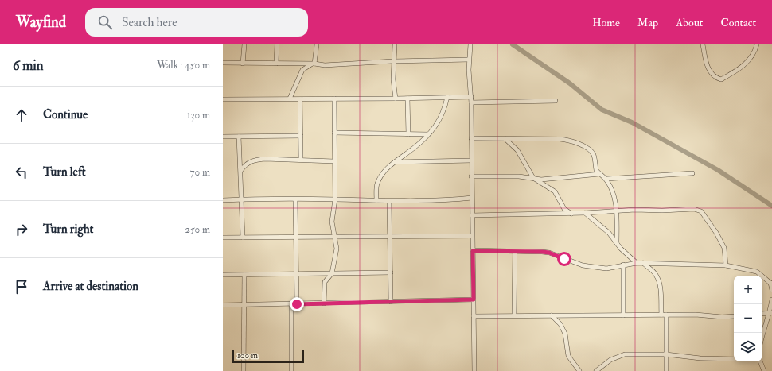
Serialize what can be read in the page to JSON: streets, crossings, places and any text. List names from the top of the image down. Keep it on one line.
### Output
{"scale_bar":"100 m","page":{"header":"Wayfind","search":"Search here","nav":["Home","Map","About","Contact"],"heading":["6 min","Walk · 450 m"],"list":[["Continue","130 m"],["Turn left","70 m"],["Turn right","250 m"],"Arrive at destination"],"map_buttons":["+","−"],"scale":"100 m"}}
